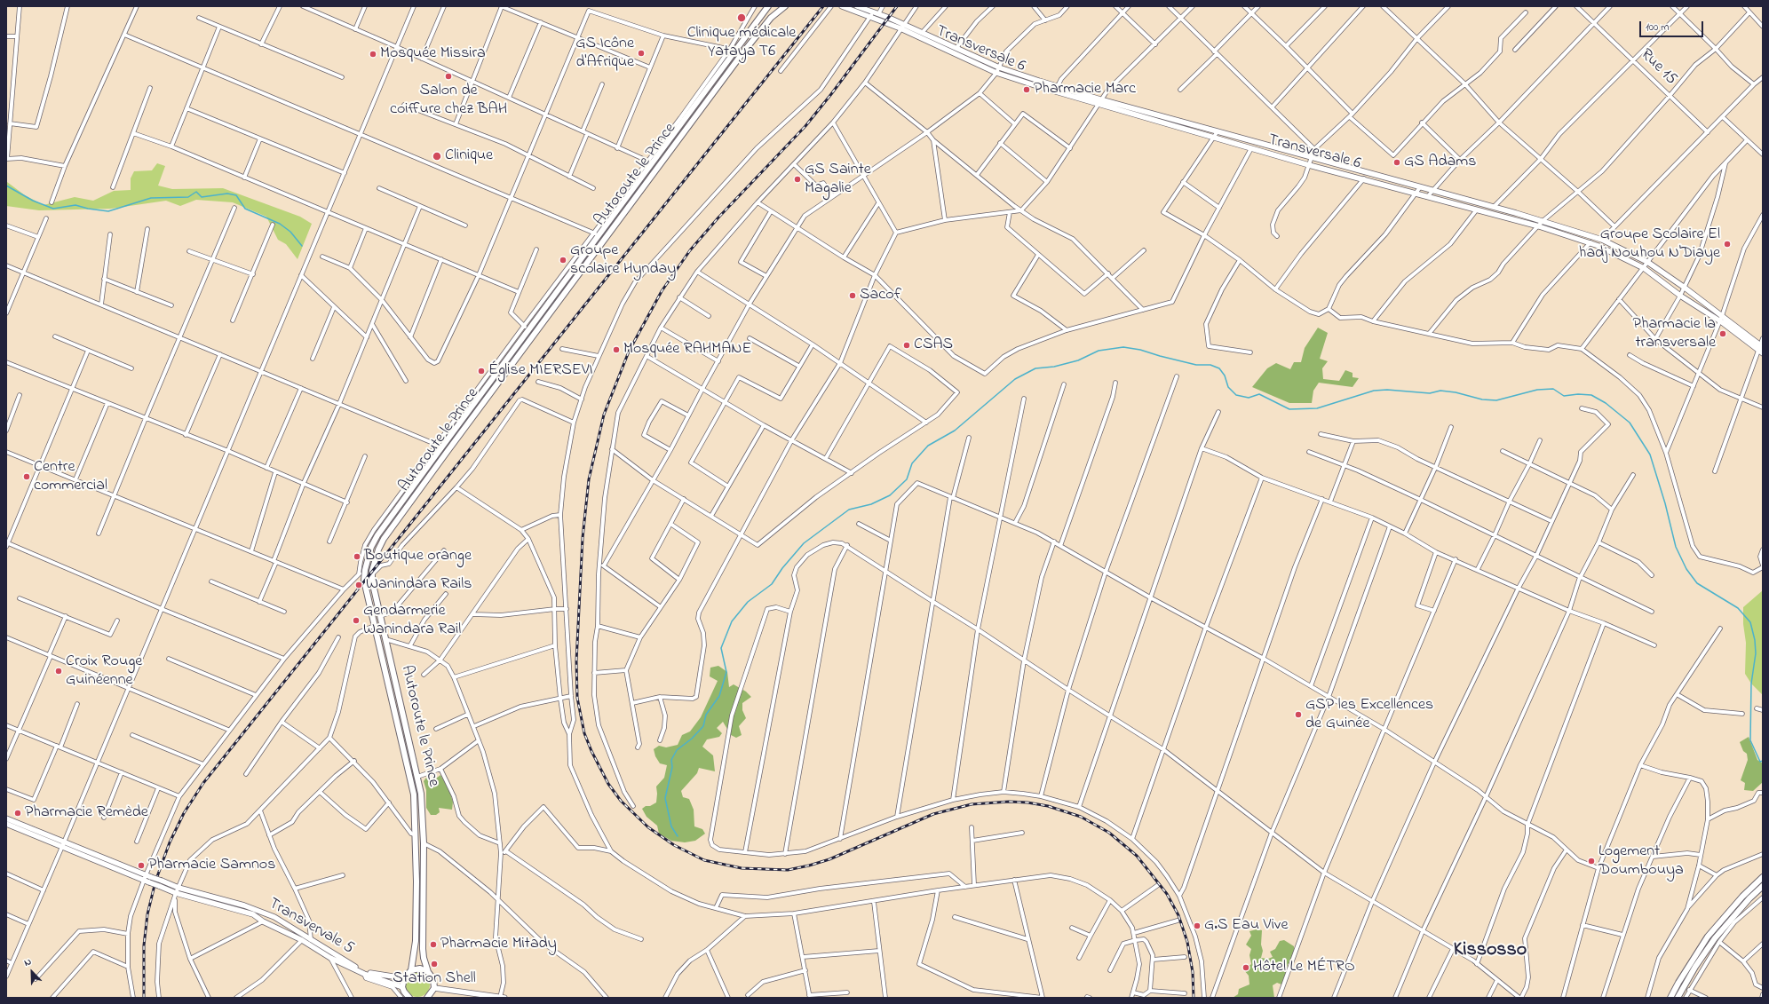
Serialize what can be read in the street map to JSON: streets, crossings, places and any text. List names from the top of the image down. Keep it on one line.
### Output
{"streets":{"main road":["Transversale 6","Autoroute le Prince","Transvervale 5"],"street":["Rue 15"]},"districts":["Kissosso"],"places":["Clinique médicale Yataya T6","GS Icône d'Afrique","Mosquée Missira","Salon de coiffure chez BAH","Pharmacie Marc","Clinique","GS Adams","GS Sainte Magalie","Groupe Scolaire El hadj Nouhou N'Diaye","Groupe scolaire Hynday","Sacof","Pharmacie la transversale","CSAS","Mosquée RAHMANE","Église MIERSEVI","Centre commercial","Boutique orange","Wanindara Rails","Gendarmerie Wanindara Rail","Croix Rouge Guinéenne","GSP les Excellences de Guinée","Pharmacie Remède","Logement Doumbouya","Pharmacie Samnos","G.S Eau Vive","Pharmacie Mitady","Station Shell","Hôtel Le MÉTRO"],"scale_bar":"100 m","north":"top left"}
